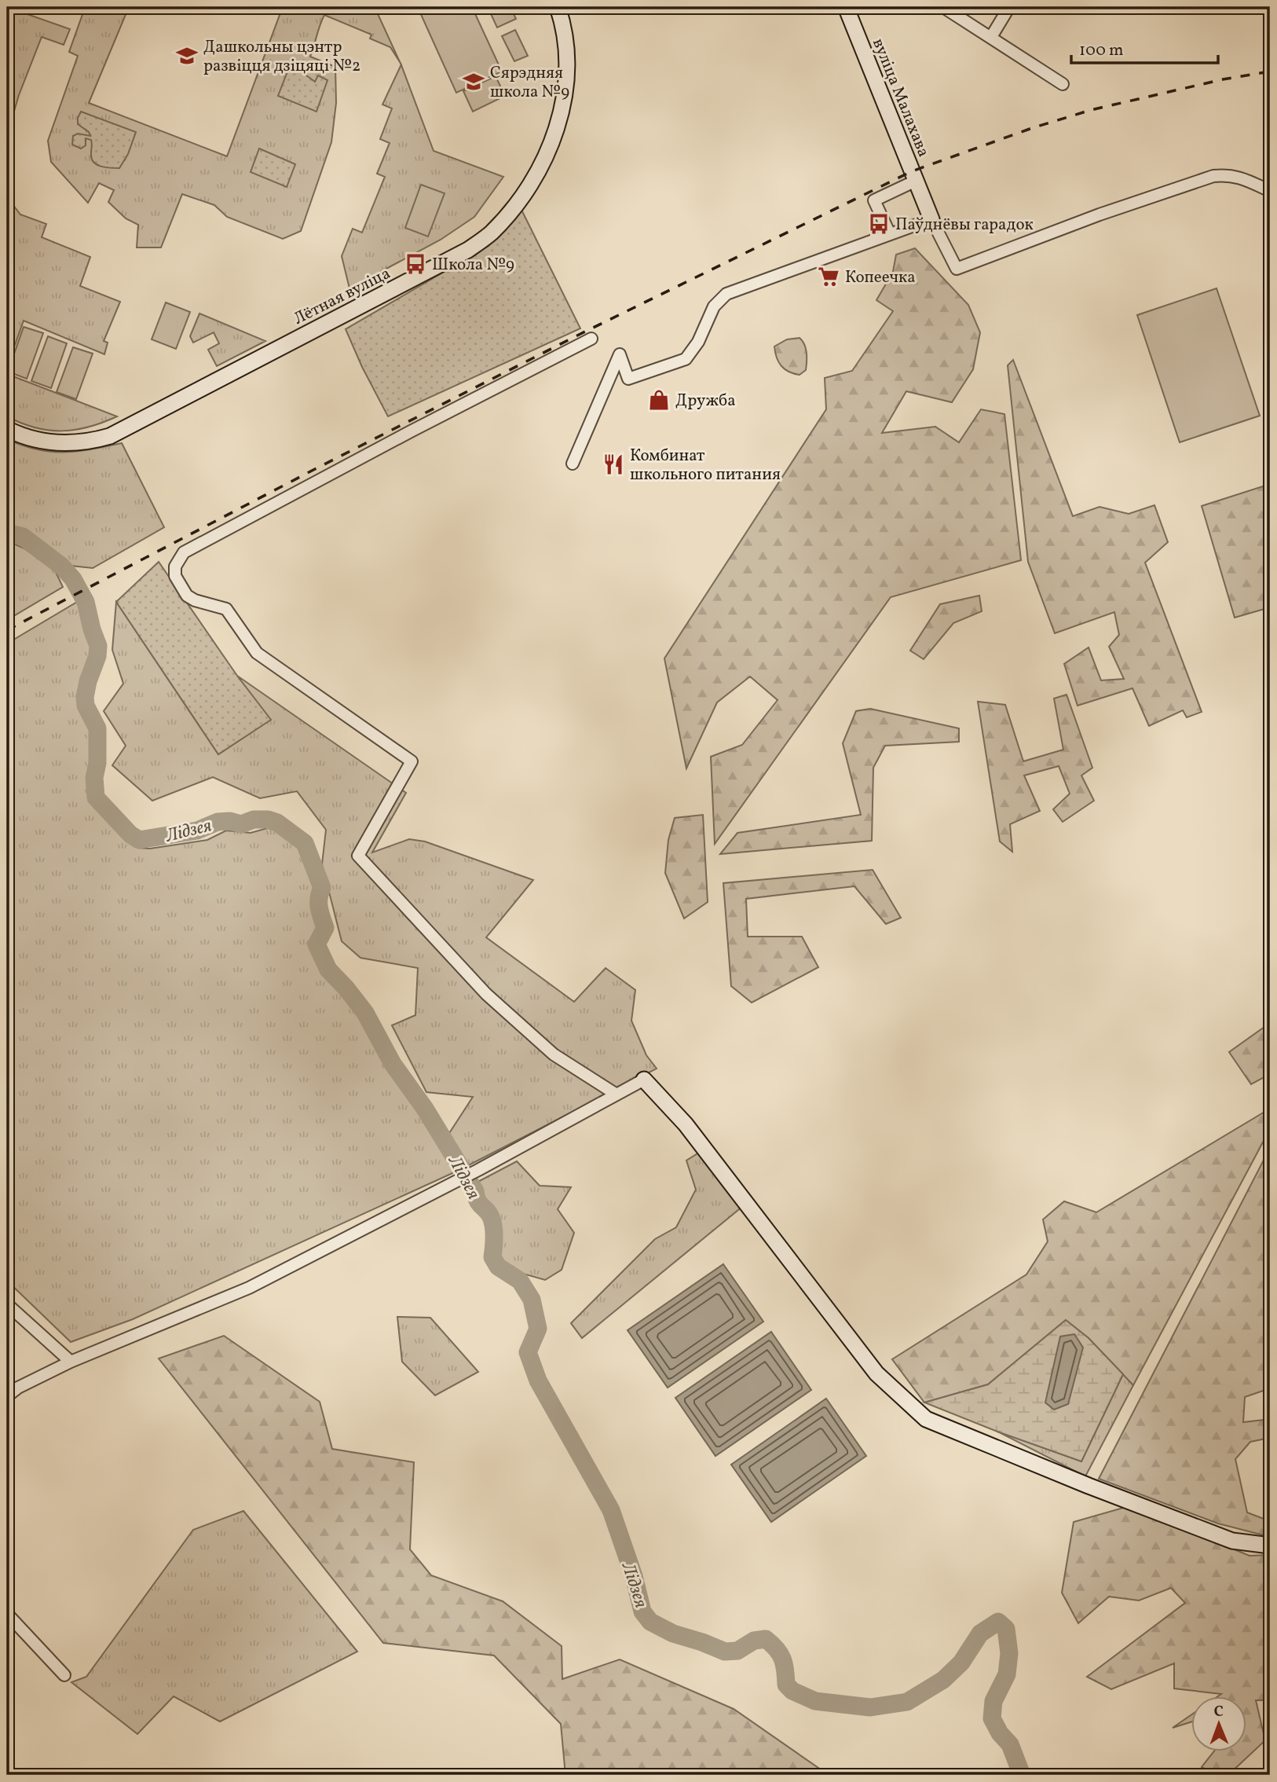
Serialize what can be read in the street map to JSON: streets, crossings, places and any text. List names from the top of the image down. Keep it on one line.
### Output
{"streets":{"street":["вуліца Малахава","Лётная вуліца"]},"water":["Лідзея"],"places":{"school or university":["Дашкольны цэнтр развіцця дзіцяці №2","Сярэдняя школа №9"],"bus stop":["Паўднёвы гарадок","Школа №9"],"supermarket":["Копеечка"],"shop":["Дружба"],"restaurant":["Комбинат школьного питания"]},"scale_bar":"100 m","north":"top"}
